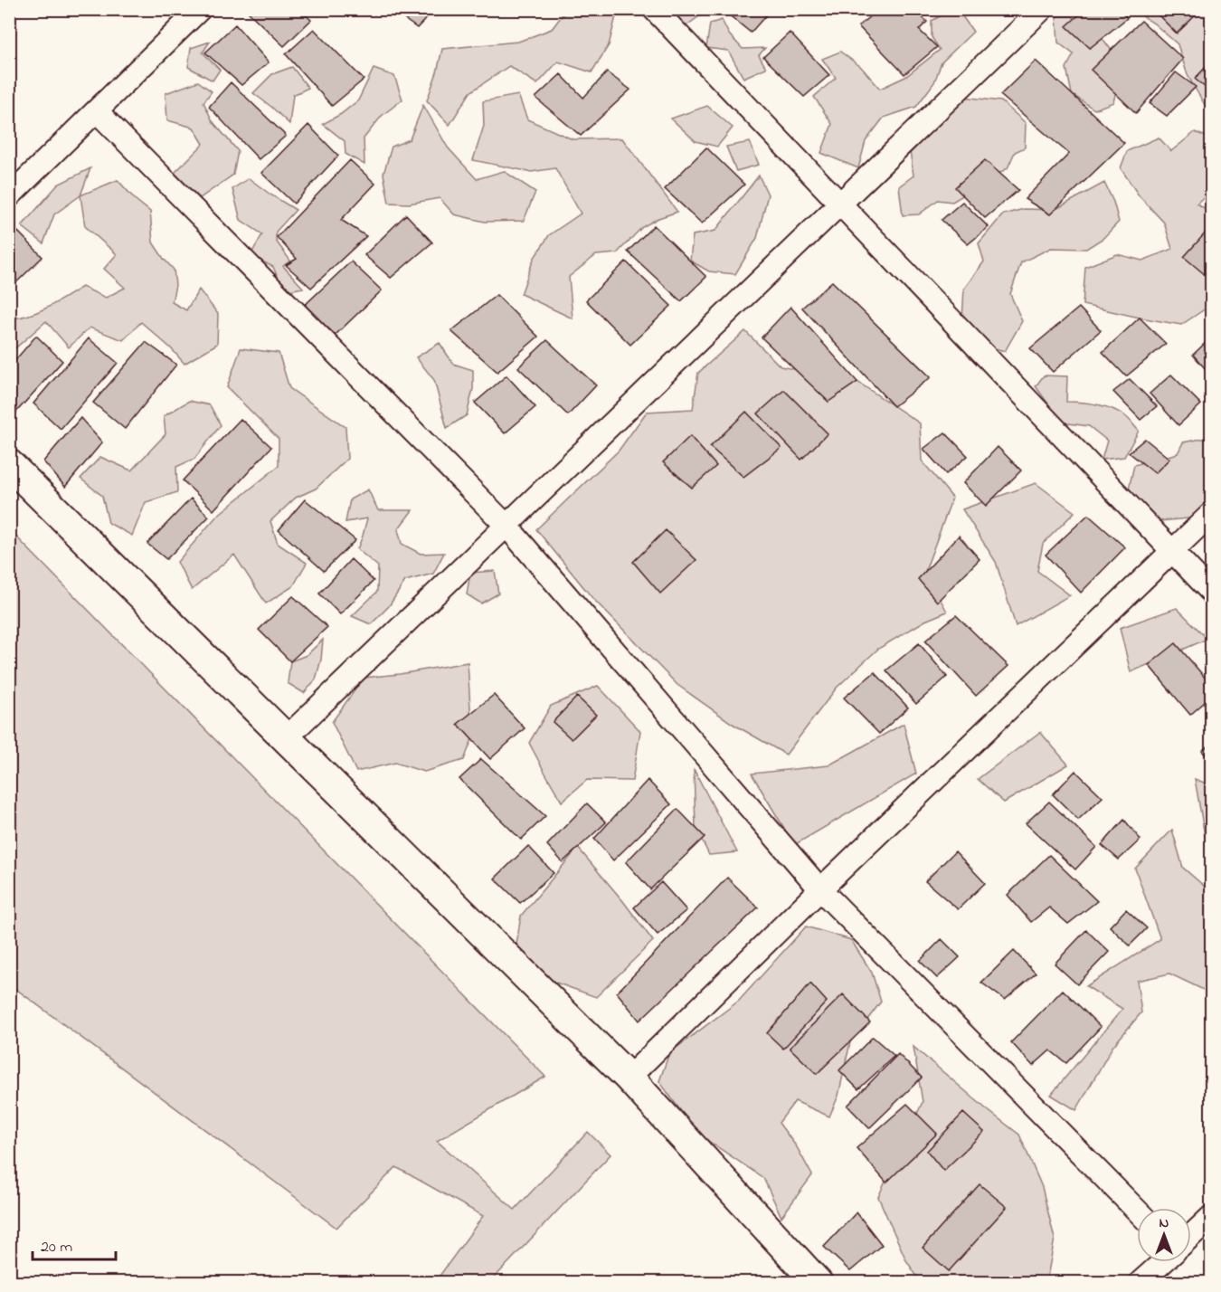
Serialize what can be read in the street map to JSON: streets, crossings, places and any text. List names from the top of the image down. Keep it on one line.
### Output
{"scale_bar":"20 m","north":"top"}
